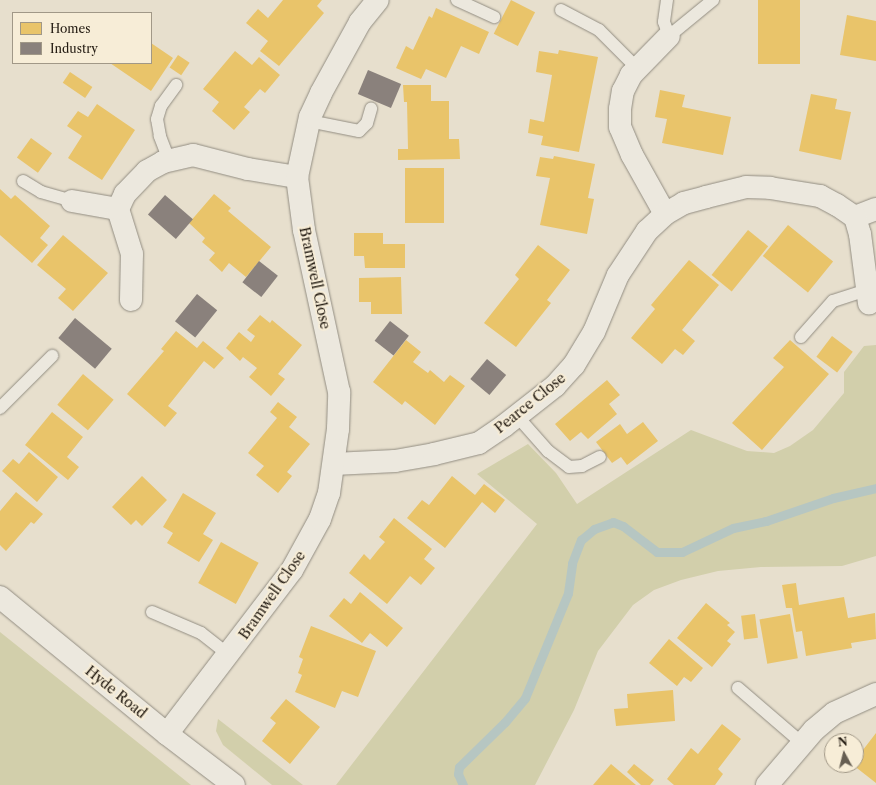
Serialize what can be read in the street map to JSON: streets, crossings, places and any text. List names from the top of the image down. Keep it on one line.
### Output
{"streets":{"street":["Bramwell Close","Pearce Close","Hyde Road"]},"crossings":[["Bramwell Close","Pearce Close"],["Bramwell Close","Hyde Road"]],"legend":["Homes","Industry"],"north":"top"}
